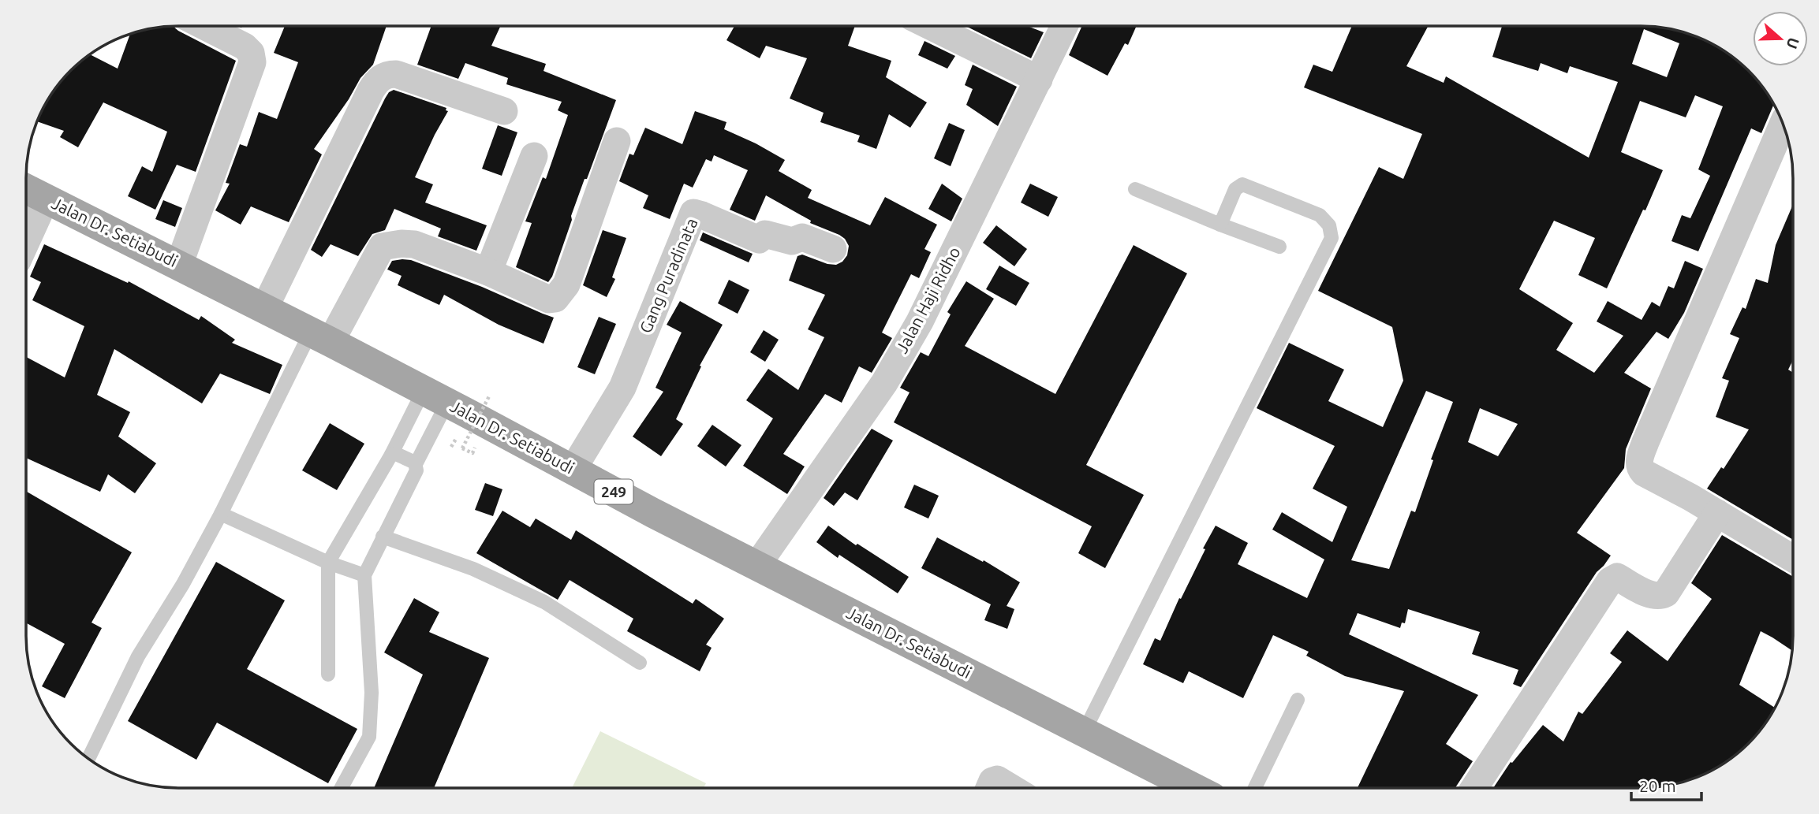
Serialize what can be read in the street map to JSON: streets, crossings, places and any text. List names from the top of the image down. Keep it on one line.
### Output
{"streets":{"main road":["Jalan Dr. Setiabudi","249"],"street":["Gang Puradinata","Jalan Haji Ridho"]},"crossings":[["Jalan Dr. Setiabudi","Gang Puradinata"],["Jalan Dr. Setiabudi","Jalan Haji Ridho"]],"scale_bar":"20 m","north":"right"}
